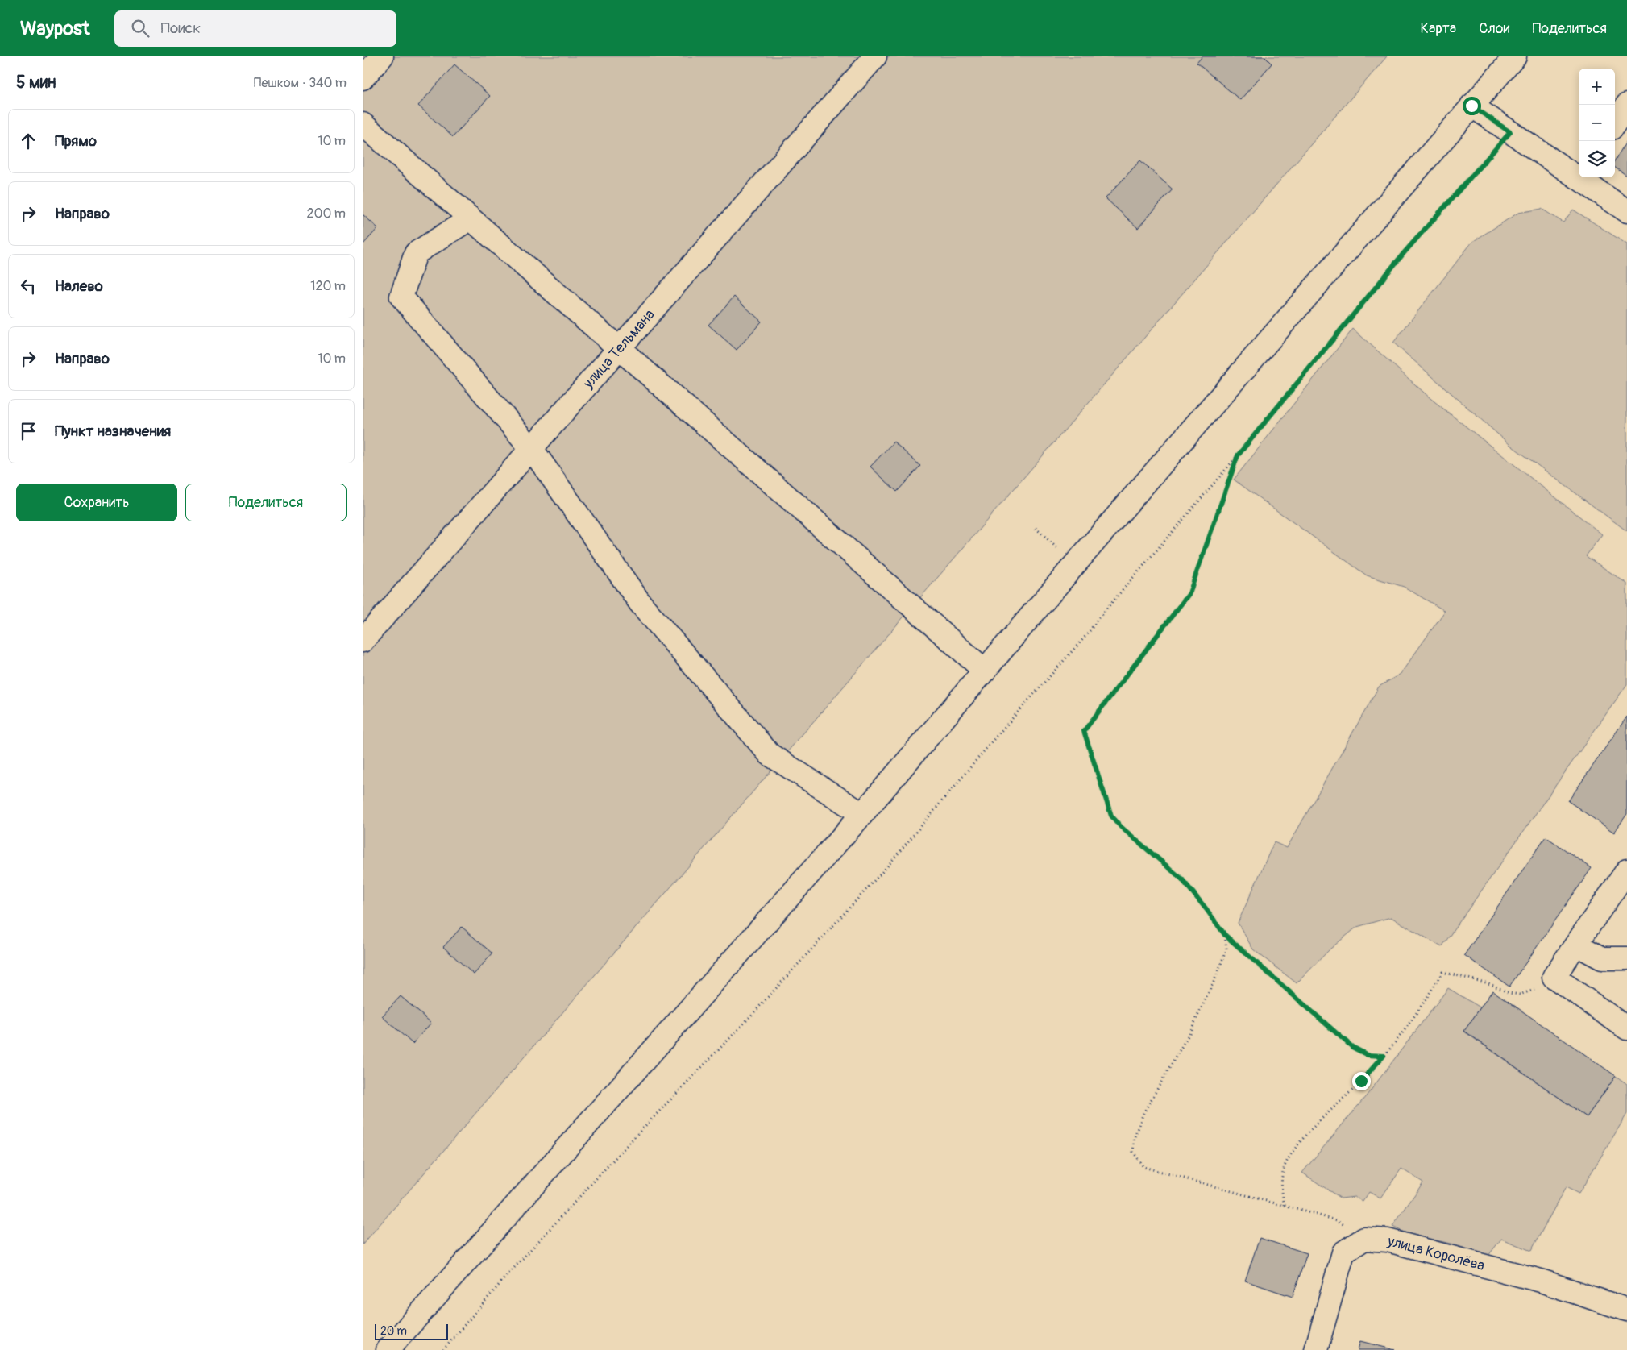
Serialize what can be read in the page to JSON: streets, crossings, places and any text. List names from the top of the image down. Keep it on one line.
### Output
{"streets":{"street":["улица Тельмана","улица Королёва"]},"scale_bar":"20 m","page":{"header":"Waypost","search":"Поиск","nav":["Карта","Слои","Поделиться"],"heading":["5 мин","Пешком · 340 m"],"map_buttons":["+","−"],"list":[["Прямо","10 m"],["Направо","200 m"],["Налево","120 m"],["Направо","10 m"],"Пункт назначения"],"buttons":["Сохранить","Поделиться"],"scale":"20 m"}}
